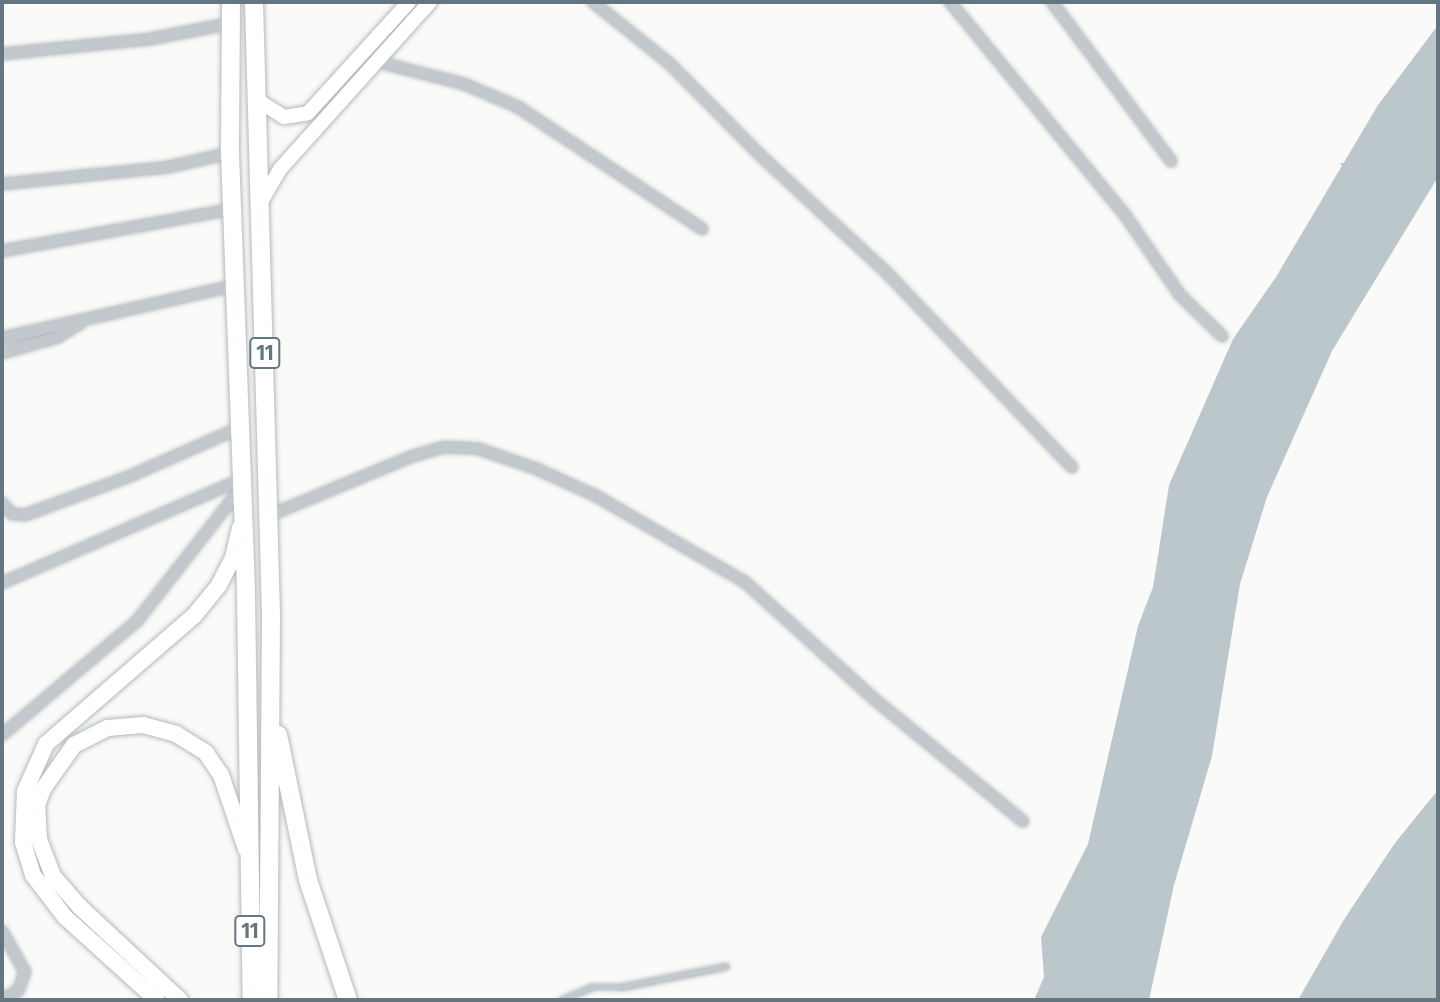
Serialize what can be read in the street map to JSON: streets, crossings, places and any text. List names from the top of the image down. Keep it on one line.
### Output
{"streets":{"highway":["11"]}}
